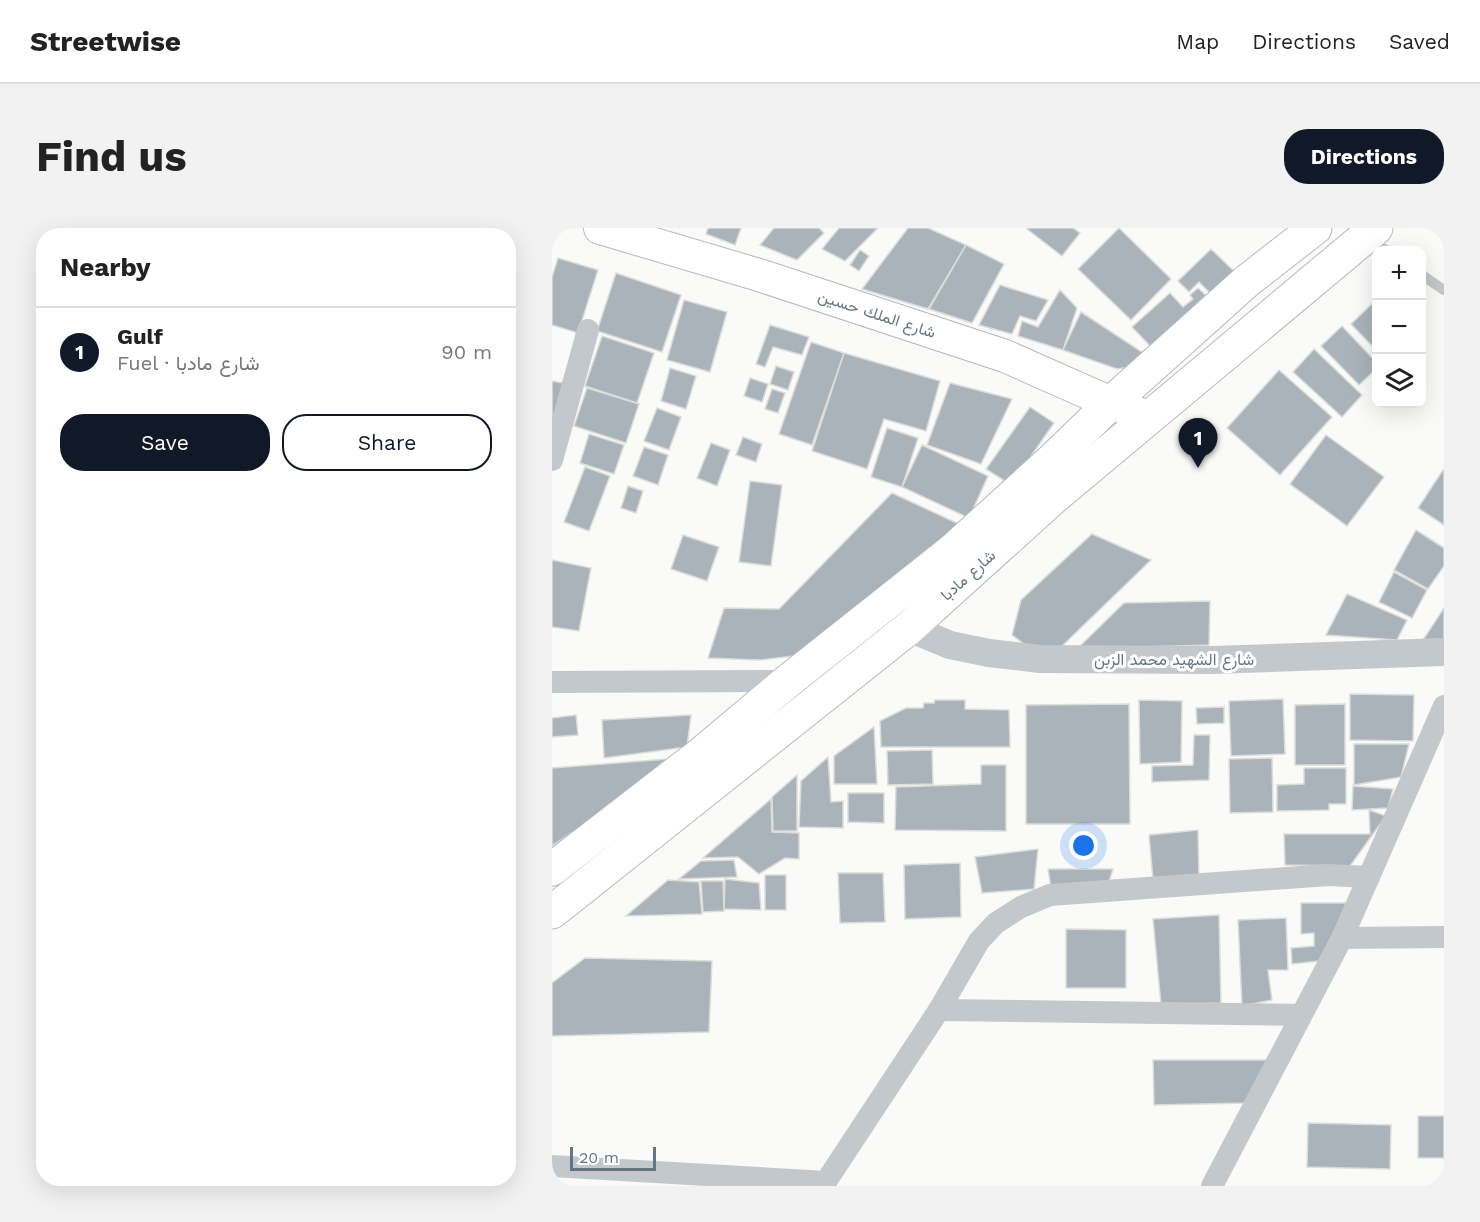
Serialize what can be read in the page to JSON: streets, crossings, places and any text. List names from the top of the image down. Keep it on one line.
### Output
{"streets":{"main road":["شارع الملك حسين","شارع مادبا"],"street":["شارع الشهيد محمد الزبن"]},"crossings":[["شارع الملك حسين","شارع مادبا"],["شارع مادبا","شارع الشهيد محمد الزبن"]],"scale_bar":"20 m","page":{"header":"Streetwise","nav":["Map","Directions","Saved"],"buttons":["Directions",["Save","Share"]],"title":"Find us","heading":"Nearby","map_buttons":["+","−"],"list":[{"mark":"1","name":"Gulf","note":"Fuel · شارع مادبا","value":"90 m"}],"pins":"1","scale":"20 m"}}
